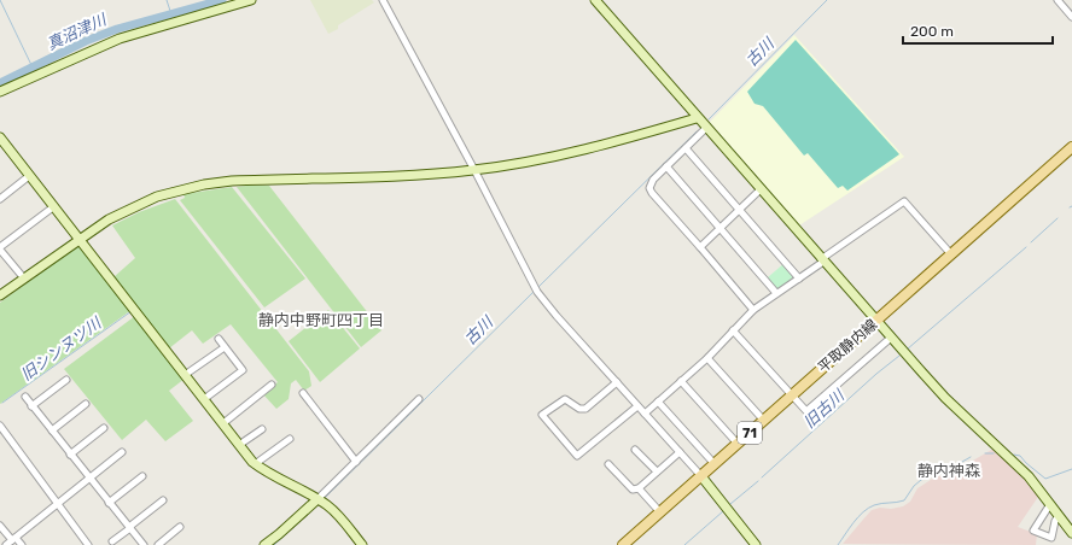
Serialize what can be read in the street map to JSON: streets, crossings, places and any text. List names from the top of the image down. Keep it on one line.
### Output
{"streets":{"main road":["平取静内線","71"]},"districts":["静内中野町四丁目","静内神森"],"water":["真沼津川","古川","旧シンヌツ川","旧古川"],"scale_bar":"200 m"}
